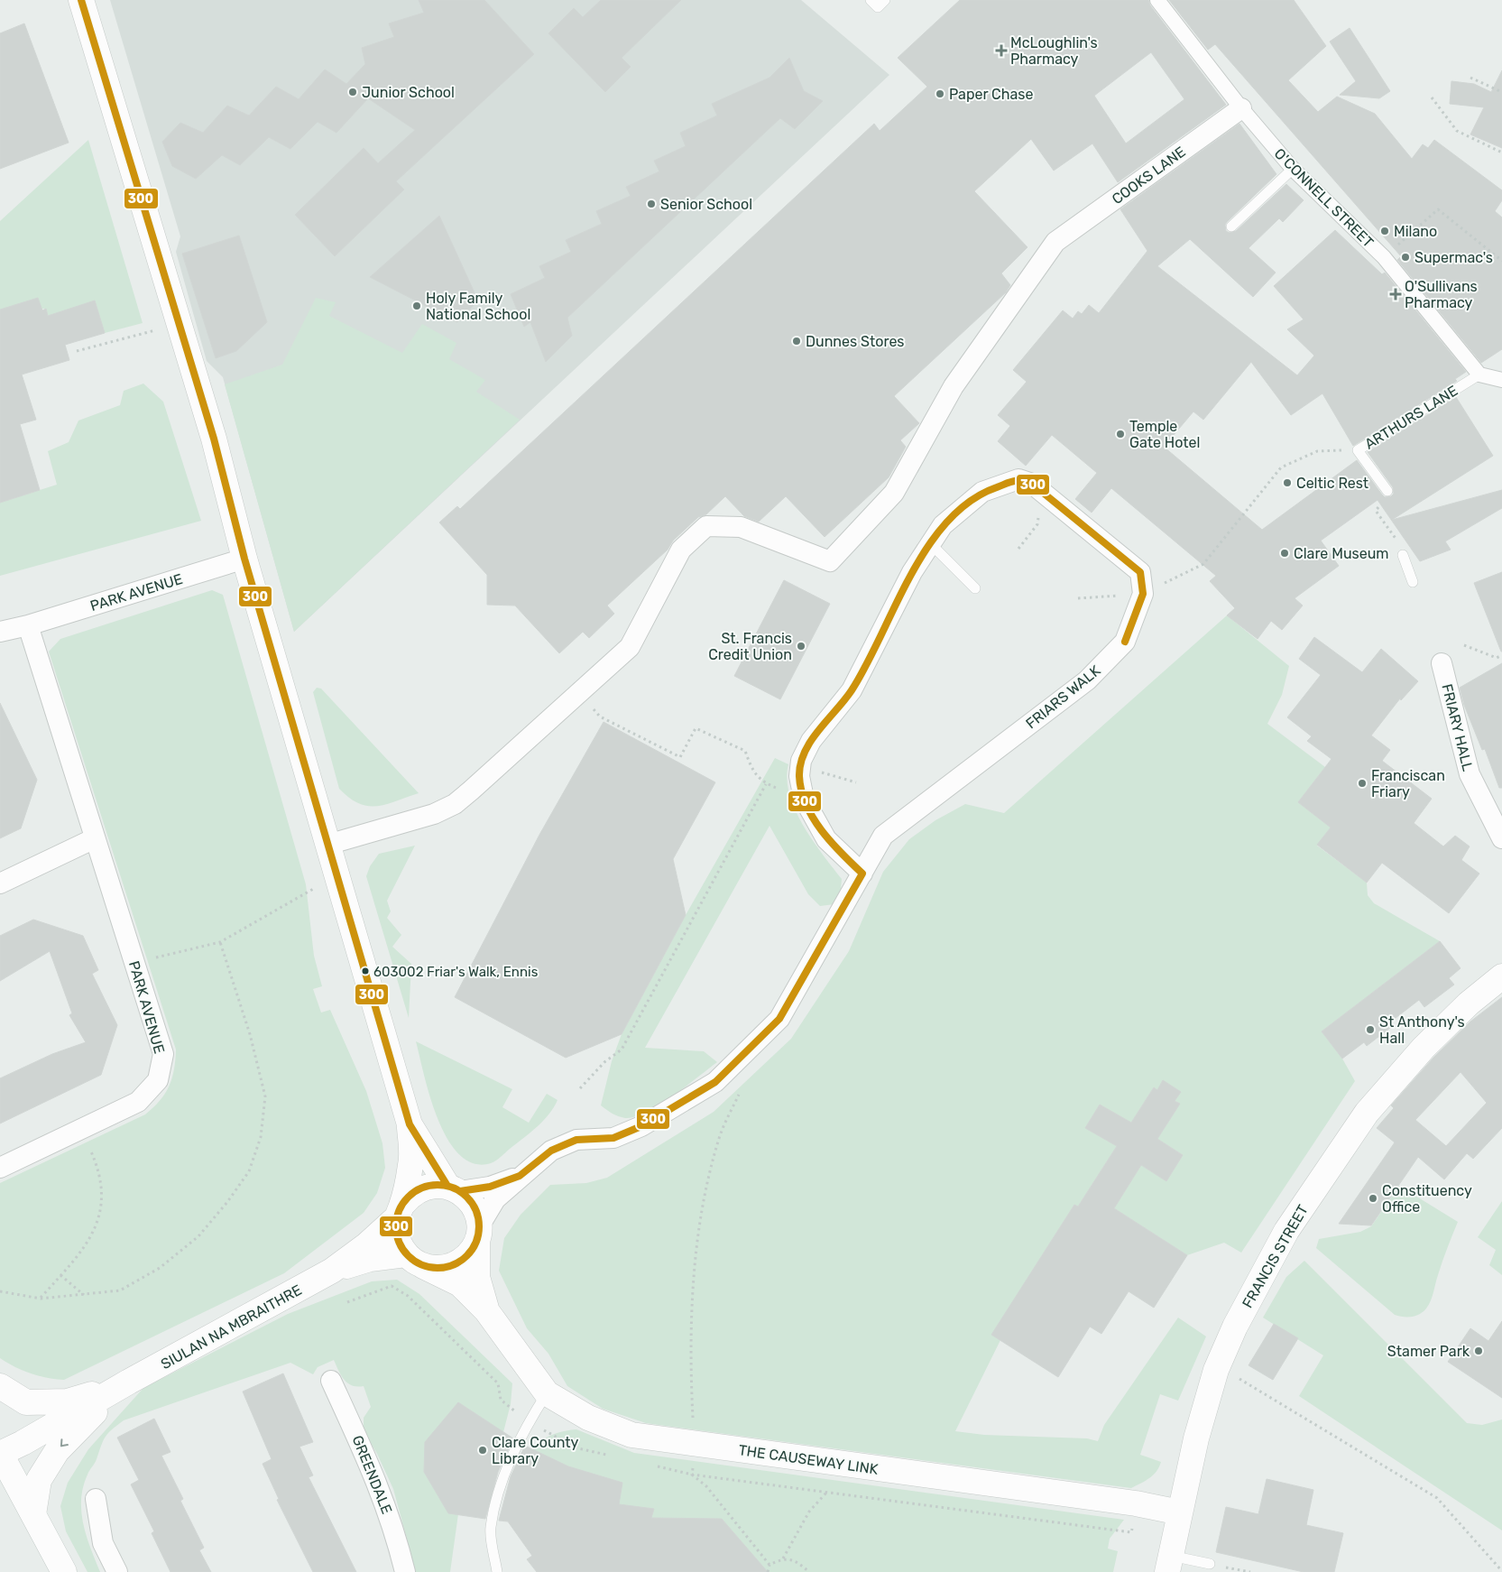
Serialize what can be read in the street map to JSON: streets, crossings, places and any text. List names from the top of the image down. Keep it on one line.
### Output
{"streets":{"street":["COOKS LANE","O'CONNELL STREET","PARK AVENUE","FRIARS WALK","FRIARY HALL","FRANCIS STREET","SIULAN NA MBRAITHRE","THE CAUSEWAY LINK","GREENDALE"],"lane":["ARTHURS LANE"]},"crossings":[["COOKS LANE","O'CONNELL STREET"],["O'CONNELL STREET","ARTHURS LANE"],["FRIARS WALK","SIULAN NA MBRAITHRE"],["FRIARS WALK","THE CAUSEWAY LINK"],["FRANCIS STREET","THE CAUSEWAY LINK"],["SIULAN NA MBRAITHRE","THE CAUSEWAY LINK"]],"places":{"health":["McLoughlin's Pharmacy","O'Sullivans Pharmacy"],"other":["Junior School","Paper Chase","Senior School","Milano","Supermac's","Holy Family National School","Dunnes Stores","Temple Gate Hotel","Celtic Rest","Clare Museum","St. Francis Credit Union","Franciscan Friary","603002 Friar's Walk, Ennis","St Anthony's Hall","Constituency Office","Stamer Park","Clare County Library"]},"lines":["transit line 300"]}
